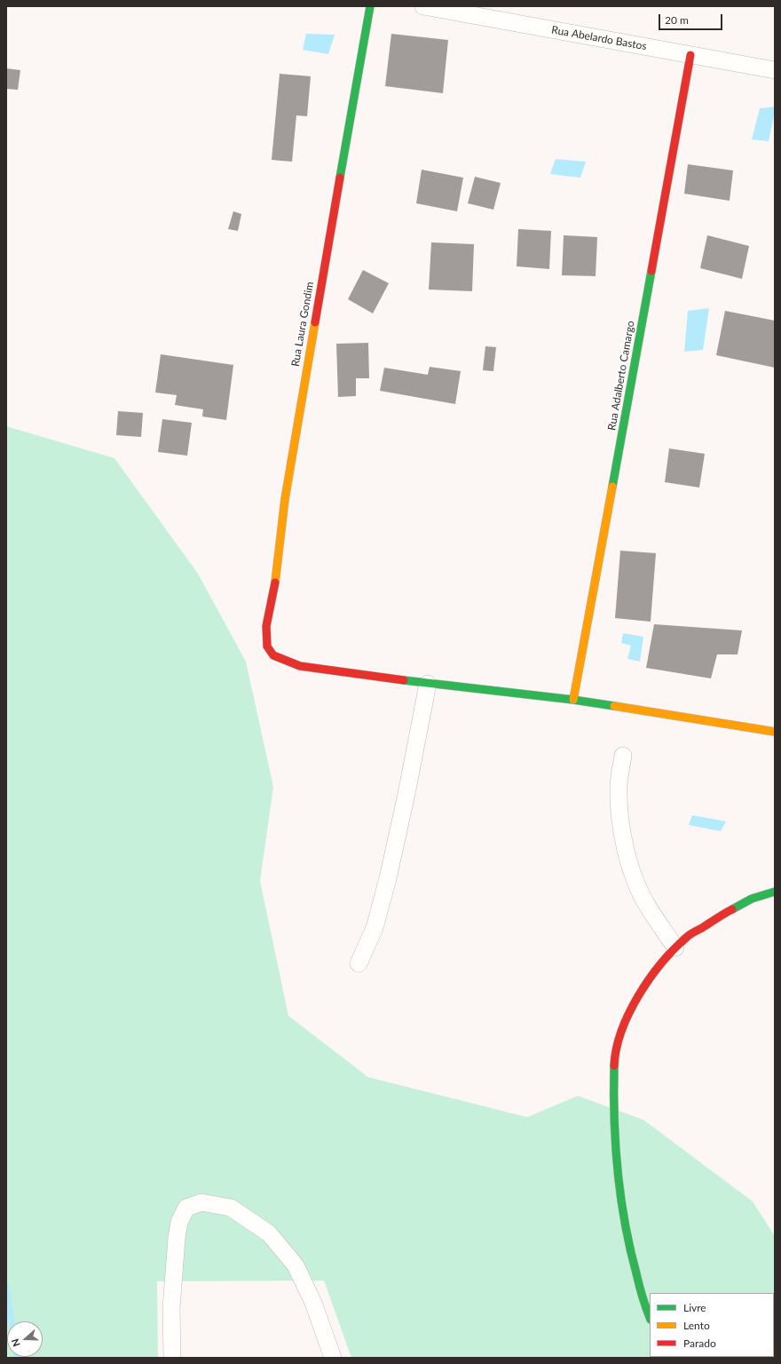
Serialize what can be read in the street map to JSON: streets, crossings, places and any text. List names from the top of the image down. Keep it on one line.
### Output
{"streets":{"street":["Rua Abelardo Bastos","Rua Laura Gondim","Rua Adalberto Camargo"]},"crossings":[["Rua Abelardo Bastos","Rua Adalberto Camargo"]],"legend":["Livre","Lento","Parado"],"scale_bar":"20 m","north":"left"}
